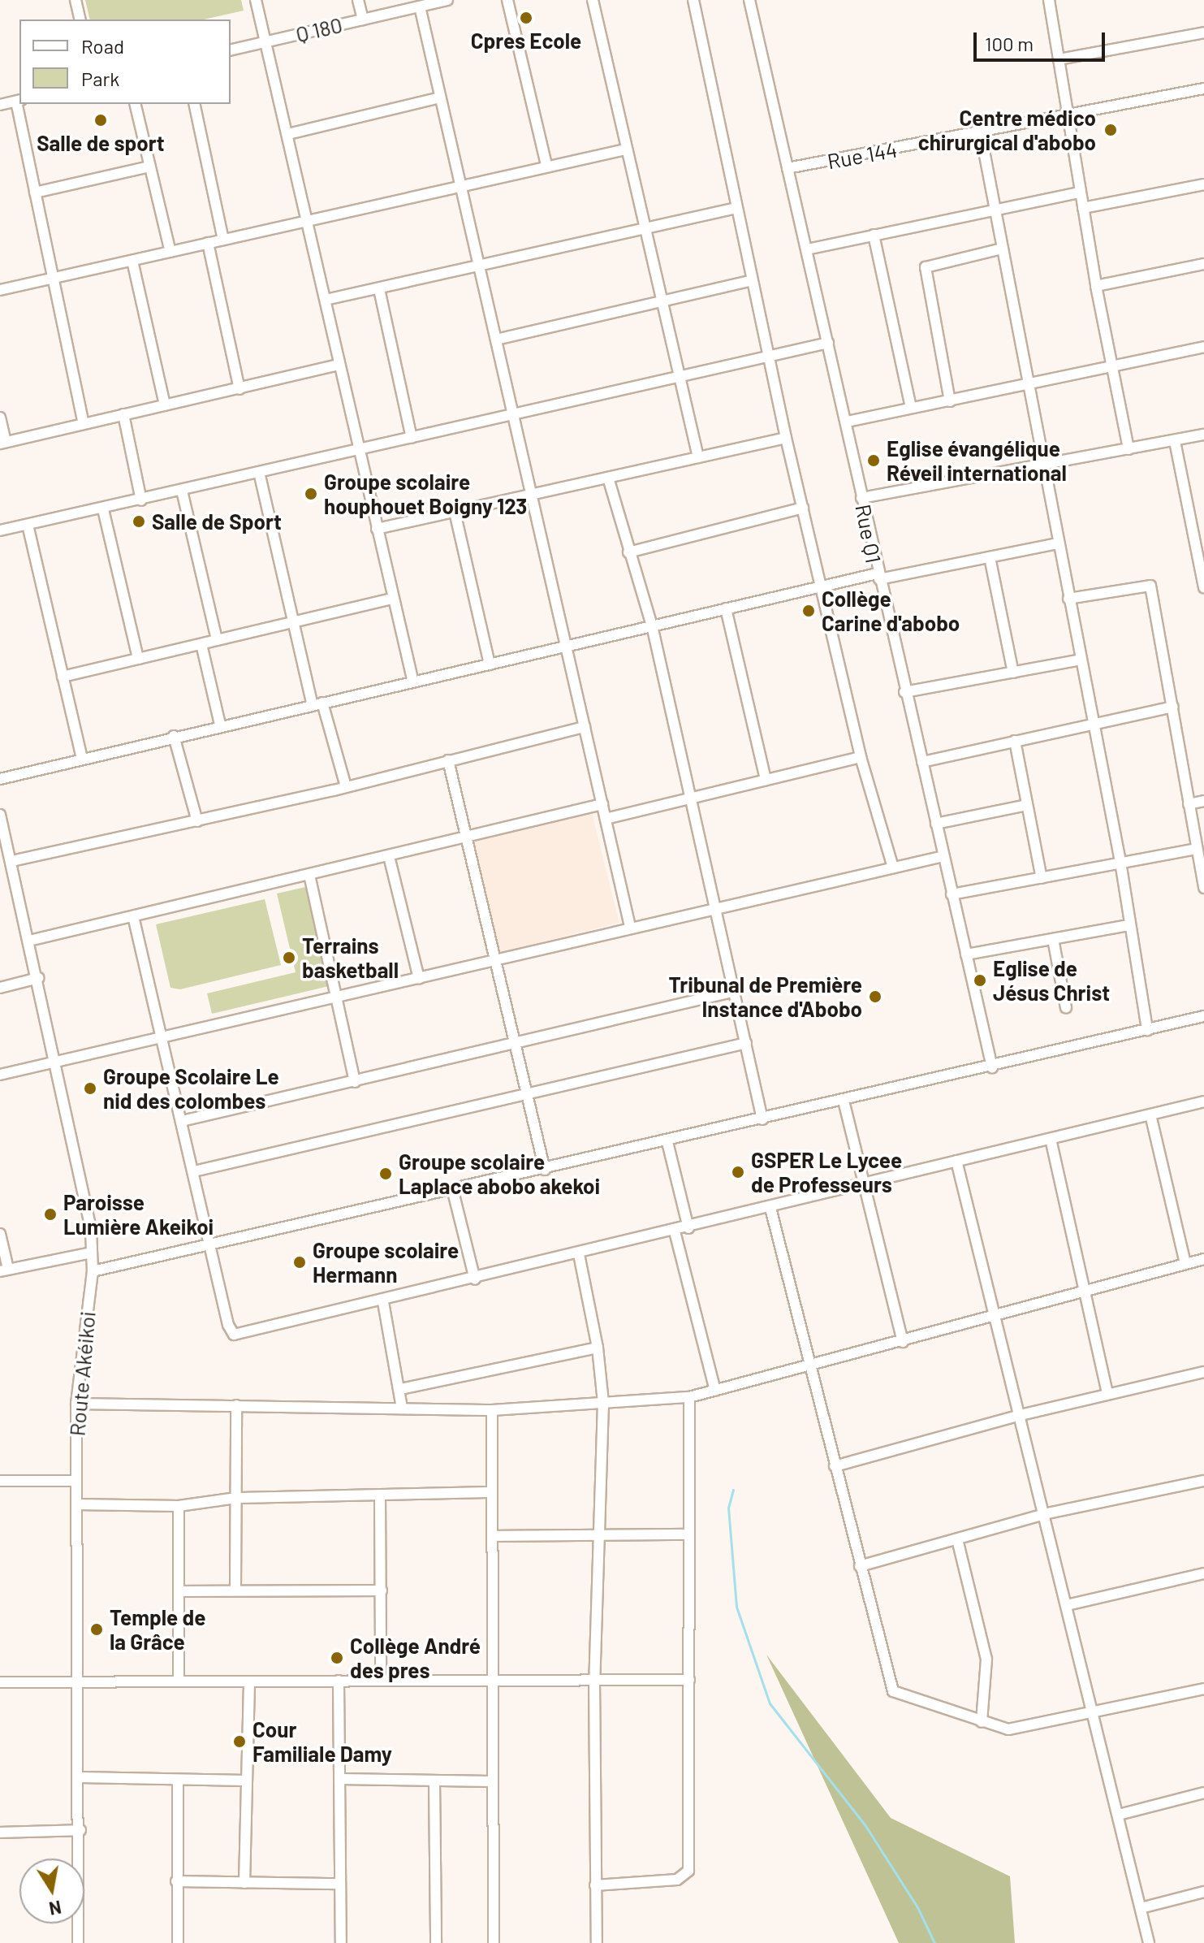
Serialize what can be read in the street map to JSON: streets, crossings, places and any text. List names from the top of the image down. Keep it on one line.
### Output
{"streets":{"street":["Q 180","Rue 144","Rue Q1","Route Akéikoi"]},"crossings":[["Rue 144","Rue Q1"]],"places":["Cpres Ecole","Salle de sport","Centre médico chirurgical d'abobo","Eglise évangélique Réveil international","Groupe scolaire houphouet Boigny 123","Salle de Sport","Collège Carine d'abobo","Terrains basketball","Eglise de Jésus Christ","Tribunal de Première Instance d'Abobo","Groupe Scolaire Le nid des colombes","GSPER Le Lycee de Professeurs","Groupe scolaire Laplace abobo akekoi","Paroisse Lumière Akeikoi","Groupe scolaire Hermann","Temple de la Grâce","Collège André des pres","Cour Familiale Damy"],"legend":["Road","Park"],"scale_bar":"100 m","north":"bottom"}
